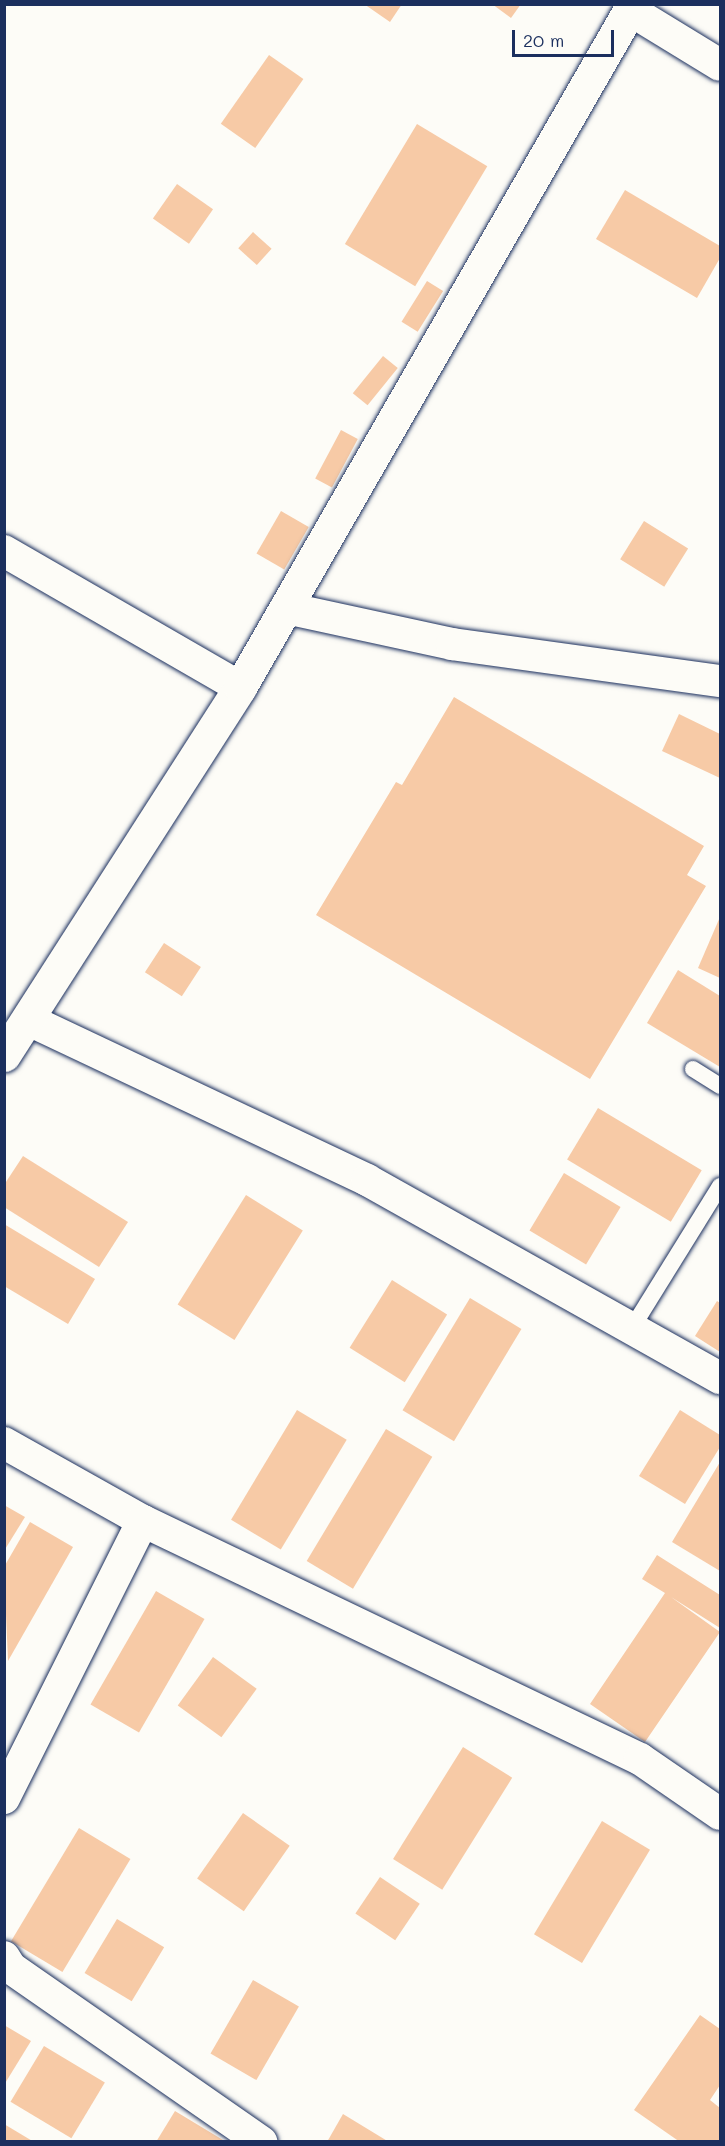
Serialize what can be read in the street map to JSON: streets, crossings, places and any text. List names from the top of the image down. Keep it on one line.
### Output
{"scale_bar":"20 m"}
